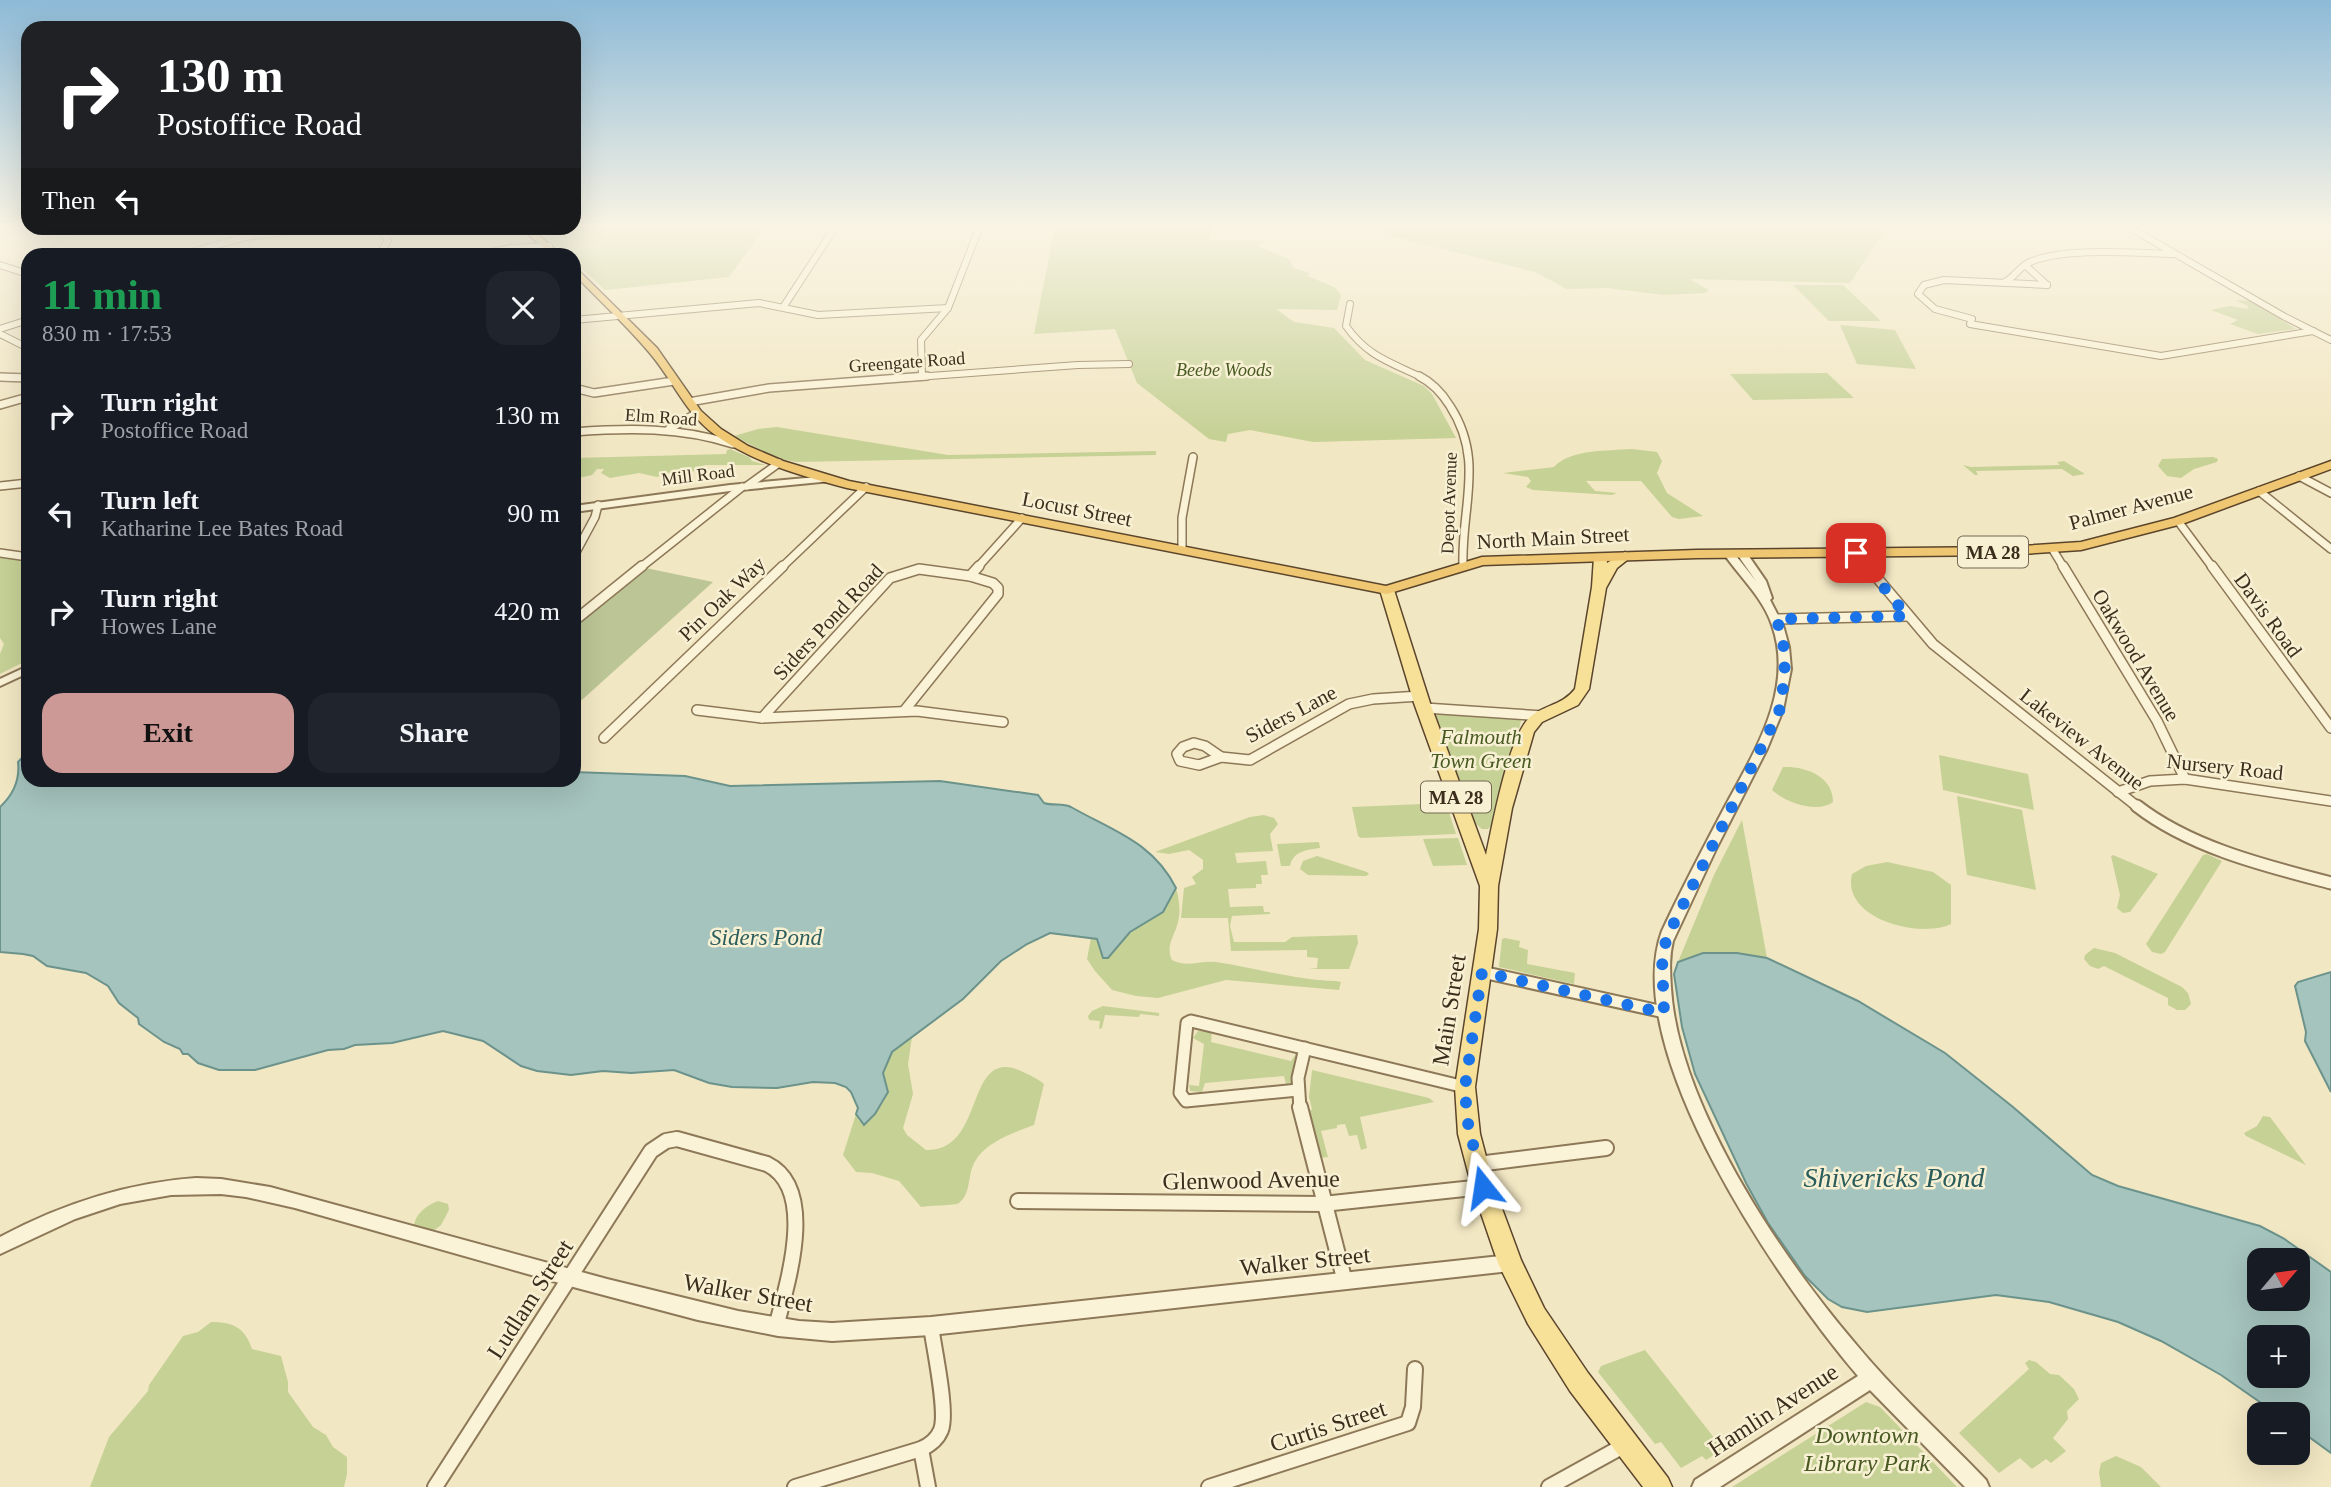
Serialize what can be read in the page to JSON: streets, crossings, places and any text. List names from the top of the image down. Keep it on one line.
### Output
{"streets":{"highway":["Palmer Avenue","Locust Street","North Main Street","MA 28"],"main road":["Main Street"],"street":["Greengate Road","Elm Road","Mill Road","Depot Avenue","Pin Oak Way","Davis Road","Siders Pond Road","Oakwood Avenue","Siders Lane","Lakeview Avenue","Nursery Road","Glenwood Avenue","Walker Street","Ludlam Street","Hamlin Avenue","Curtis Street"]},"crossings":[["Greengate Road","Locust Street"],["Elm Road","Locust Street"],["Mill Road","Locust Street"],["Depot Avenue","North Main Street"],["Palmer Avenue","North Main Street"],["Palmer Avenue","Davis Road"],["Palmer Avenue","Oakwood Avenue"],["Palmer Avenue","Lakeview Avenue"],["Locust Street","North Main Street"],["Locust Street","Pin Oak Way"],["Locust Street","Main Street"],["North Main Street","Main Street"],["MA 28","Siders Lane"],["MA 28","Main Street"],["Oakwood Avenue","Nursery Road"],["Siders Lane","Main Street"],["Lakeview Avenue","Nursery Road"],["Main Street","Glenwood Avenue"],["Main Street","Walker Street"],["Walker Street","Ludlam Street"]],"water":["Siders Pond","Shivericks Pond"],"parks":["Beebe Woods","Falmouth Town Green","Downtown Library Park"],"north":"top right","page":{"turn":["130 m","Postoffice Road"],"then":"Then","heading":["11 min","830 m · 17:53"],"list":[{"name":"Turn right","note":"Postoffice Road","value":"130 m"},{"name":"Turn left","note":"Katharine Lee Bates Road","value":"90 m"},{"name":"Turn right","note":"Howes Lane","value":"420 m"}],"buttons":["Exit","Share"],"map_buttons":["+","−"]}}
